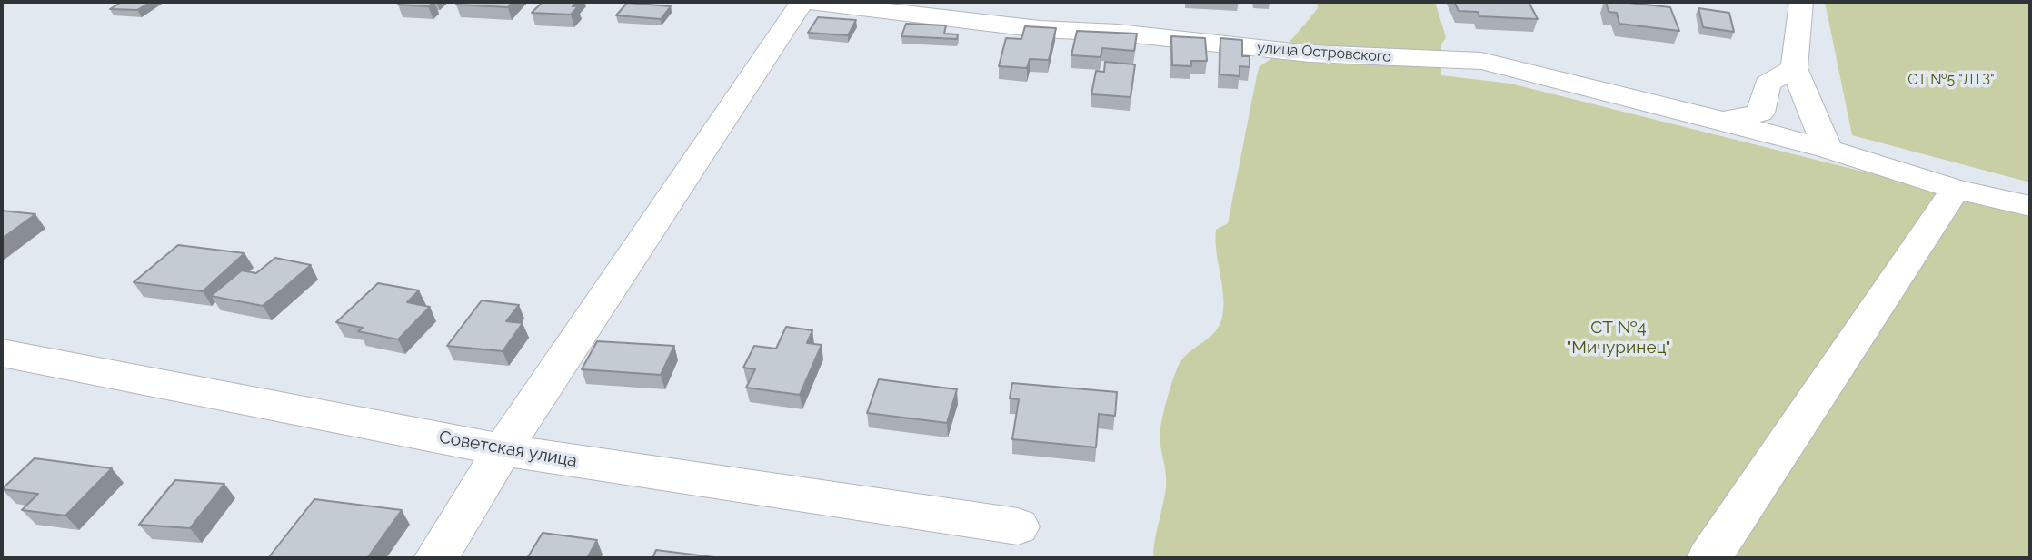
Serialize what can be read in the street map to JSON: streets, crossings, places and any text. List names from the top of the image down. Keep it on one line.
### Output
{"streets":{"street":["улица Островского","Советская улица"]},"parks":["СТ №5 \"ЛТЗ\"","СТ №4 \"Мичуринец\""]}
